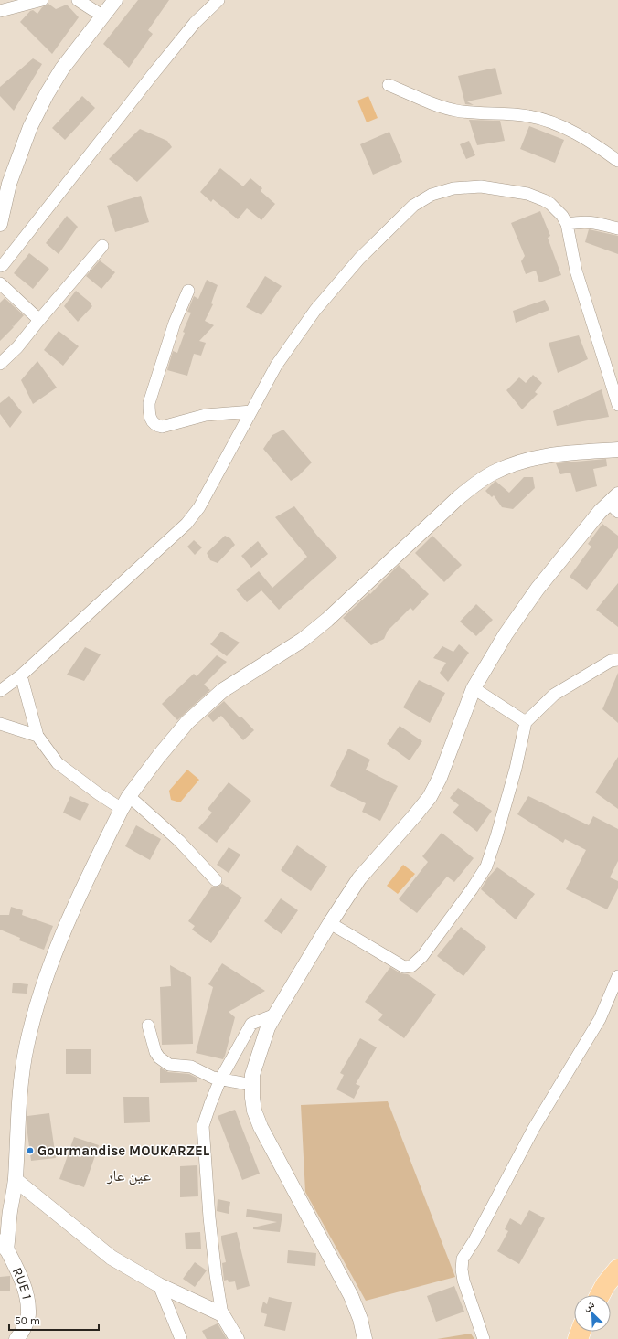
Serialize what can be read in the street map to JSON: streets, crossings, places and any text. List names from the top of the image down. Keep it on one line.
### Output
{"streets":{"street":["RUE 1"]},"districts":["عين عار"],"places":["Gourmandise MOUKARZEL"],"scale_bar":"50 m","north":"top left"}
